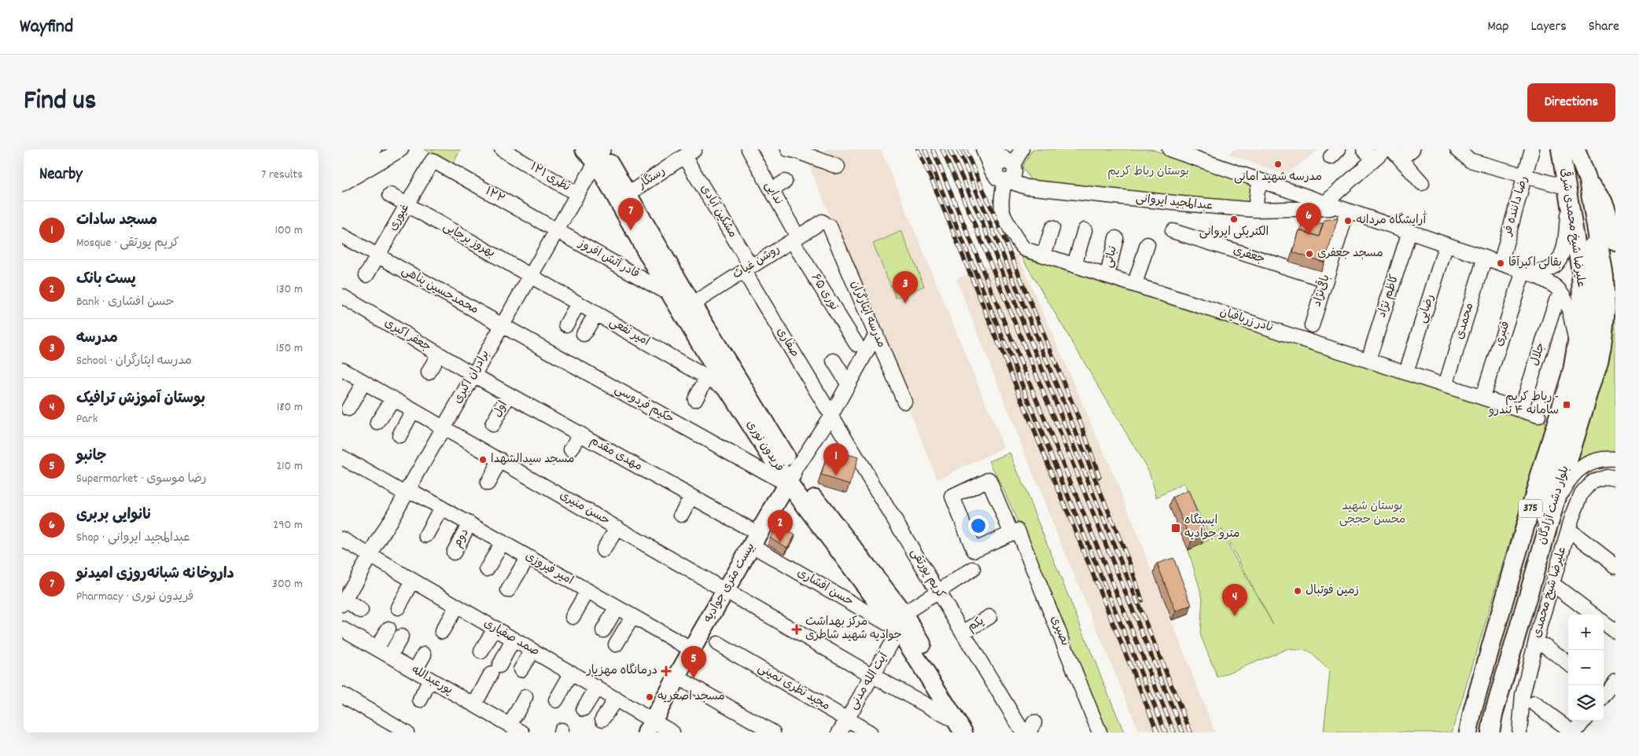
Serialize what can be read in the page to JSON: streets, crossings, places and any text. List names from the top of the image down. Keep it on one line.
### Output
{"streets":{"main road":["علیرضا شیخ محمدی شرقی","فریدون نوری","بلوار دشت آزادگان","375","بیست متری جوادیه"],"street":["نظری ۱۲۱","رستگار","ندایی","۱۲۲","عبدالمجید ایروانی","رضا داننده‌ فر","مشکین آبادی","غیوری","بهروز برجایی","جعفری","نباتی","قادر آتش افروز","روشن غیاث","محمدحسین پناهی","باقی‌نژاد","نوری ۶۵","کاظم نژاد","رضایی","مدرسه ایثارگران","نادر زربافیان","محمدی","امیر نفعی","قنبری","جعفر اکبری","صفاری","جلال","برادران اکبری","حکیم فردوسی","اول","مهدی مقدم","حسن منیری","دوم","امیر فیروزی","کریم پورتقی","حسن افشاری","علیرضا شیخ محمدی","یکم","نصیری","صمد صفیاری","پورعبدالله","آیت‌ الله مدنی","مجید نظری نمینی"]},"crossings":[["نظری ۱۲۱","برادران اکبری"],["رستگار","مشکین آبادی"],["رستگار","فریدون نوری"],["ندایی","روشن غیاث"],["ندایی","نوری ۶۵"],["۱۲۲","غیوری"],["۱۲۲","قادر آتش افروز"],["۱۲۲","برادران اکبری"],["عبدالمجید ایروانی","رضا داننده‌ فر"],["عبدالمجید ایروانی","باقی‌نژاد"],["عبدالمجید ایروانی","کاظم نژاد"],["عبدالمجید ایروانی","رضایی"],["عبدالمجید ایروانی","نادر زربافیان"],["عبدالمجید ایروانی","محمدی"],["عبدالمجید ایروانی","قنبری"],["عبدالمجید ایروانی","بلوار دشت آزادگان"],["مشکین آبادی","روشن غیاث"],["مشکین آبادی","صفاری"],["غیوری","بهروز برجایی"],["غیوری","محمدحسین پناهی"],["علیرضا شیخ محمدی شرقی","بلوار دشت آزادگان"],["بهروز برجایی","امیر نفعی"],["بهروز برجایی","برادران اکبری"],["جعفری","باقی‌نژاد"],["نباتی","نادر زربافیان"],["قادر آتش افروز","برادران اکبری"],["روشن غیاث","نوری ۶۵"],["روشن غیاث","مدرسه ایثارگران"],["روشن غیاث","صفاری"],["روشن غیاث","فریدون نوری"],["محمدحسین پناهی","برادران اکبری"],["محمدحسین پناهی","حکیم فردوسی"],["کاظم نژاد","نادر زربافیان"],["رضایی","نادر زربافیان"],["مدرسه ایثارگران","بیست متری جوادیه"],["نادر زربافیان","محمدی"],["نادر زربافیان","قنبری"],["نادر زربافیان","جلال"],["امیر نفعی","برادران اکبری"],["امیر نفعی","فریدون نوری"],["جعفر اکبری","برادران اکبری"],["جعفر اکبری","مهدی مقدم"],["صفاری","کریم پورتقی"],["صفاری","بیست متری جوادیه"],["برادران اکبری","حکیم فردوسی"],["برادران اکبری","فریدون نوری"],["برادران اکبری","مهدی مقدم"],["برادران اکبری","حسن منیری"],["برادران اکبری","امیر فیروزی"],["برادران اکبری","صمد صفیاری"],["حکیم فردوسی","فریدون نوری"],["حکیم فردوسی","بیست متری جوادیه"],["اول","مهدی مقدم"],["فریدون نوری","حسن منیری"],["فریدون نوری","بیست متری جوادیه"],["فریدون نوری","حسن افشاری"],["فریدون نوری","آیت‌ الله مدنی"],["مهدی مقدم","بیست متری جوادیه"],["مهدی مقدم","حسن افشاری"],["حسن منیری","بیست متری جوادیه"],["حسن منیری","آیت‌ الله مدنی"],["دوم","امیر فیروزی"],["امیر فیروزی","بیست متری جوادیه"],["کریم پورتقی","بیست متری جوادیه"],["کریم پورتقی","یکم"],["بیست متری جوادیه","حسن افشاری"],["بیست متری جوادیه","صمد صفیاری"],["حسن افشاری","آیت‌ الله مدنی"],["آیت‌ الله مدنی","مجید نظری نمینی"]],"parks":["بوستان رباط کریم","بوستان شهید محسن حججی"],"places":{"other":["مدرسه شهید امانی","الکتریکی ایروانی","آٰرایشگاه مردانه","مسجد جعفری","بقالی اکبرآقا","مسجد سیدالشهدا","زمین فوتبال","مسجد اصغریه"],"transit":["رباط کریم - سامانه ۴ تندرو","ایستگاه مترو جوادیه"],"health":["مرکز بهداشت جوادیه شهید شاطری","درمانگاه مهزیار"]},"page":{"header":"Wayfind","nav":["Map","Layers","Share"],"title":"Find us","buttons":"Directions","heading":["Nearby","7 results"],"pins":["7","6","3","1","2","4","5"],"list":[{"mark":"1","name":"مسجد سادات","note":"Mosque · کریم پورتقی","value":"100 m"},{"mark":"2","name":"پست بانک","note":"Bank · حسن افشاری","value":"130 m"},{"mark":"3","name":"مدرسه","note":"School · مدرسه ایثارگران","value":"150 m"},{"mark":"4","name":"بوستان آموزش ترافیک","note":"Park","value":"180 m"},{"mark":"5","name":"جانبو","note":"Supermarket · رضا موسوی","value":"210 m"},{"mark":"6","name":"نانوایی بربری","note":"Shop · عبدالمجید ایروانی","value":"290 m"},{"mark":"7","name":"داروخانه شبانه‌روزی امیدنو","note":"Pharmacy · فریدون نوری","value":"300 m"}],"map_buttons":["+","−"]}}
